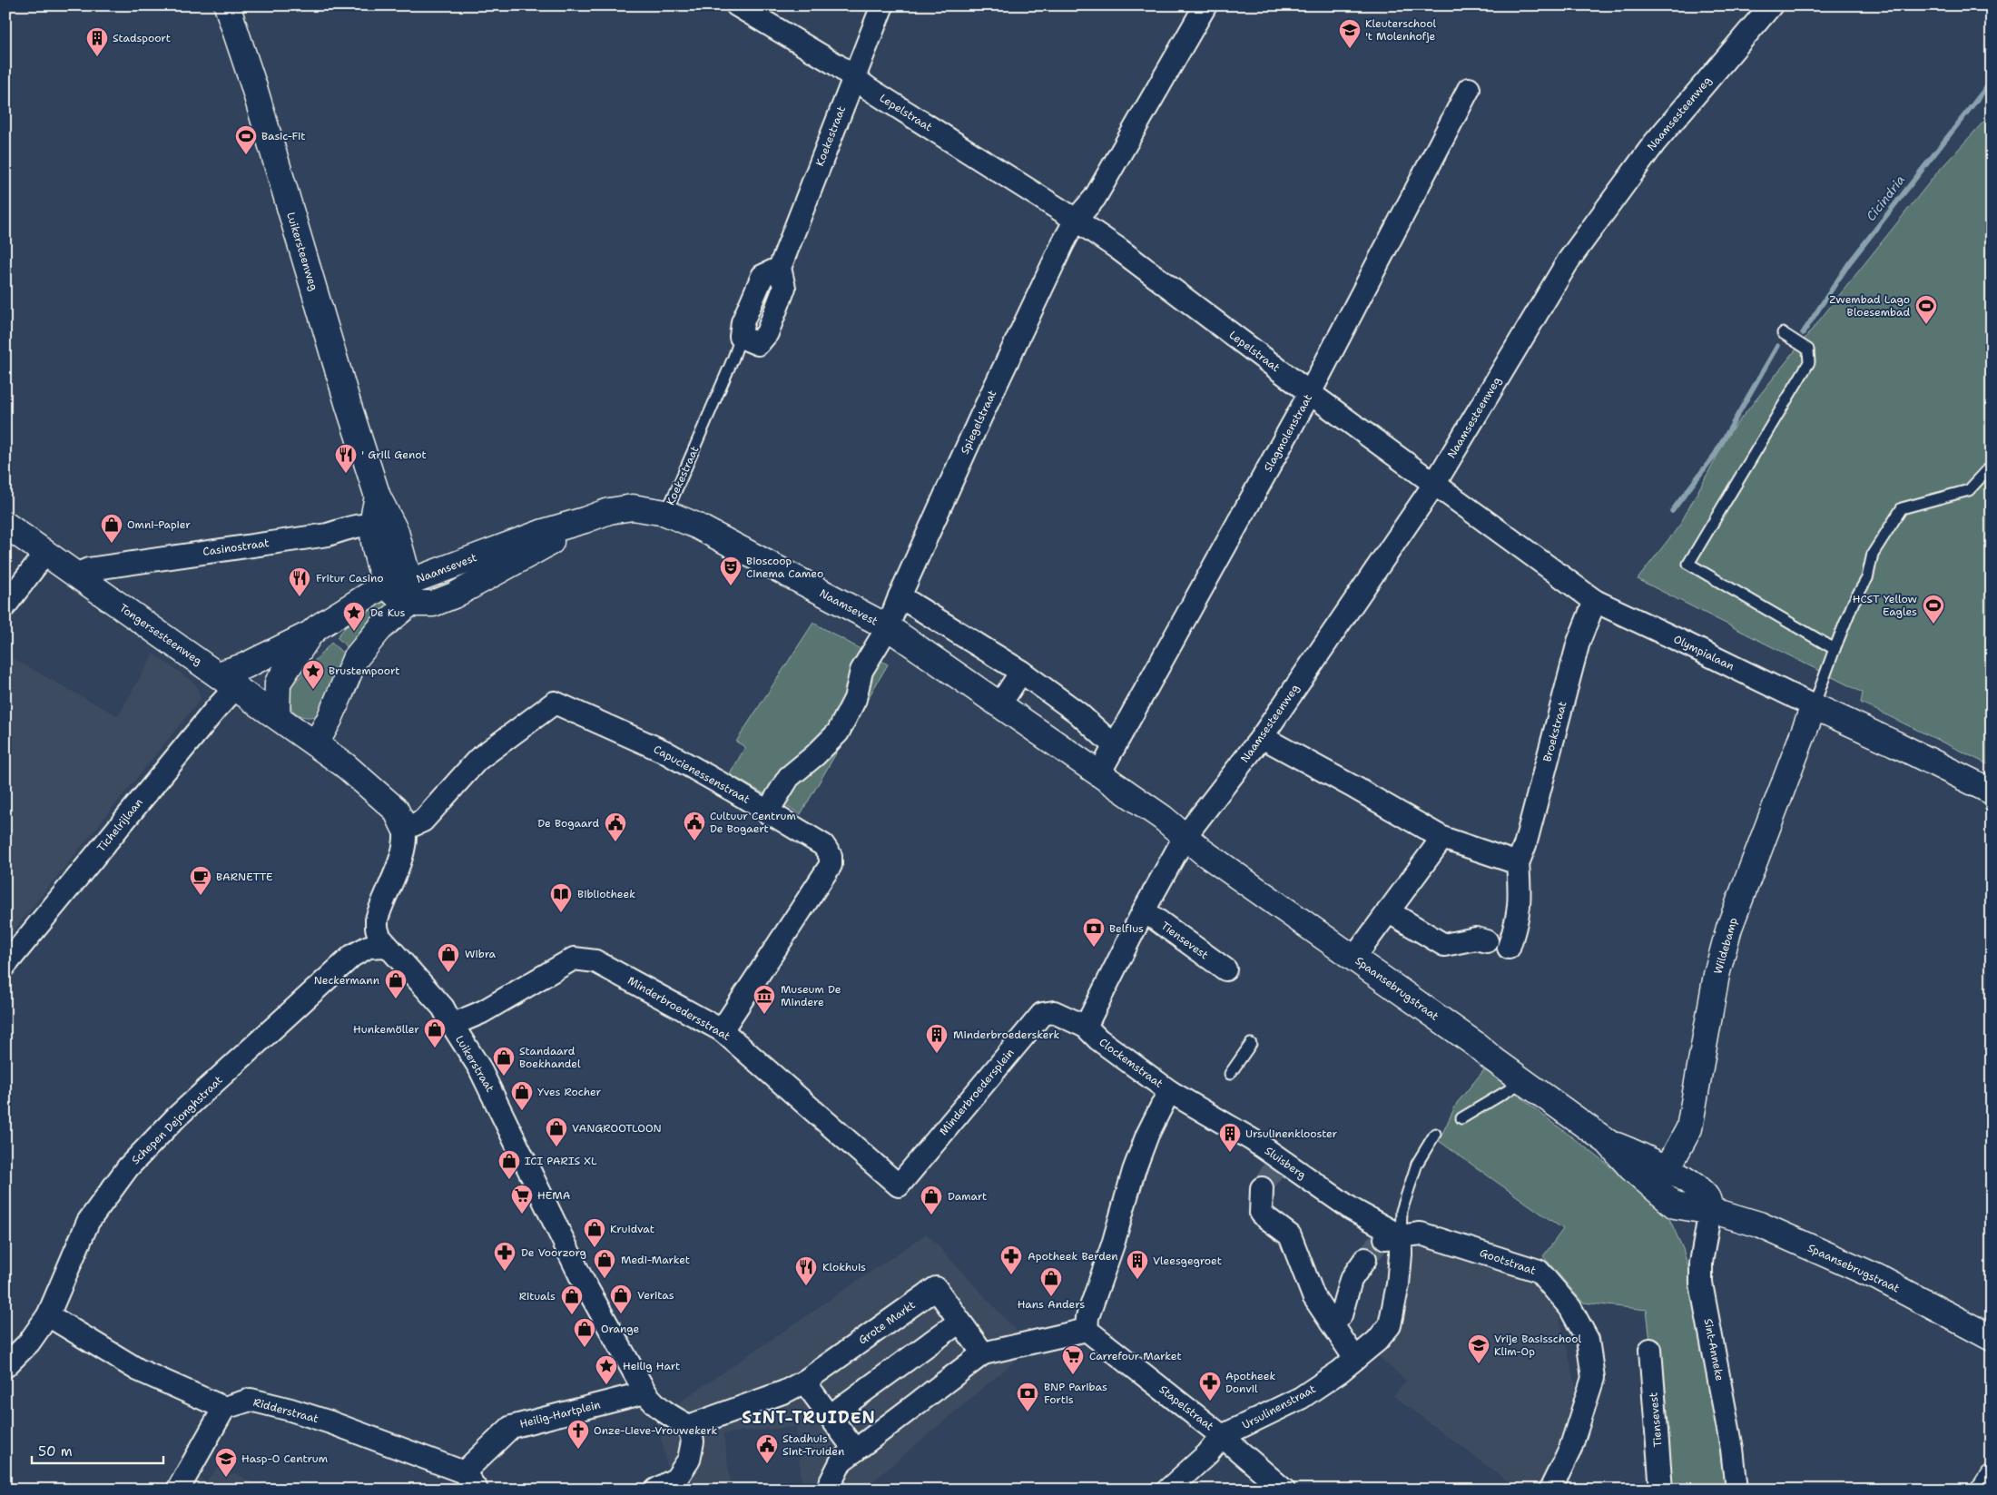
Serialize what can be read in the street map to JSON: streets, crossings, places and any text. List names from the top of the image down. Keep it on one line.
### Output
{"streets":{"street":["Lepelstraat","Naamsesteenweg","Koekestraat","Luikersteenweg","Spiegelstraat","Slagmolenstraat","Casinostraat","Naamsevest","Tongersesteenweg","Olympialaan","Broekstraat","Capucienessenstraat","Tichelrijlaan","Tiensevest","Wildebamp","Spaansebrugstraat","Minderbroedersstraat","Clockemstraat","Luikerstraat","Minderbroedersplein","Schepen Dejonghstraat","Sluisberg","Gootstraat","Grote Markt","Sint-Anneke","Ursulinenstraat","Stapelstraat","Ridderstraat","Heilig-Hartplein"]},"crossings":[["Lepelstraat","Naamsesteenweg"],["Lepelstraat","Koekestraat"],["Lepelstraat","Spiegelstraat"],["Lepelstraat","Slagmolenstraat"],["Lepelstraat","Olympialaan"],["Naamsesteenweg","Naamsevest"],["Naamsesteenweg","Olympialaan"],["Naamsesteenweg","Spaansebrugstraat"],["Koekestraat","Naamsevest"],["Luikersteenweg","Casinostraat"],["Luikersteenweg","Naamsevest"],["Spiegelstraat","Naamsevest"],["Spiegelstraat","Capucienessenstraat"],["Slagmolenstraat","Naamsevest"],["Casinostraat","Tongersesteenweg"],["Naamsevest","Spaansebrugstraat"],["Tongersesteenweg","Tichelrijlaan"],["Olympialaan","Broekstraat"],["Olympialaan","Wildebamp"],["Capucienessenstraat","Minderbroedersstraat"],["Capucienessenstraat","Luikerstraat"],["Wildebamp","Spaansebrugstraat"],["Spaansebrugstraat","Sint-Anneke"],["Minderbroedersstraat","Luikerstraat"],["Minderbroedersstraat","Minderbroedersplein"],["Clockemstraat","Minderbroedersplein"],["Clockemstraat","Sluisberg"],["Clockemstraat","Stapelstraat"],["Luikerstraat","Schepen Dejonghstraat"],["Luikerstraat","Grote Markt"],["Luikerstraat","Heilig-Hartplein"],["Sluisberg","Gootstraat"],["Sluisberg","Ursulinenstraat"],["Gootstraat","Ursulinenstraat"],["Ursulinenstraat","Stapelstraat"],["Ridderstraat","Heilig-Hartplein"]],"districts":["SINT-TRUIDEN"],"water":["Cicindria"],"places":{"school or university":["Kleuterschool 't Molenhofje","Vrije Basisschool Klim-Op","Hasp-O Centrum"],"building":["Stadspoort","Minderbroederskerk","Ursulinenklooster","Vleesgegroet"],"sports":["Basic-Fit","Zwembad Lago Bloesembad","HCST Yellow Eagles"],"restaurant":["' Grill Genot","Fritur Casino","Klokhuis"],"shop":["Omni-Papier","Wibra","Neckermann","Hunkemöller","Standaard Boekhandel","Yves Rocher","VANGROOTLOON","ICI PARIS XL","Damart","Kruidvat","Medi-Market","Hans Anders","Veritas","Rituals","Orange"],"theatre":["Bioscoop Cinema Cameo"],"place":["De Kus","Brustempoort","Heilig Hart"],"public building":["Cultuur Centrum De Bogaert","De Bogaard","Stadhuis Sint-Truiden"],"cafe":["BARNETTE"],"library":["Bibliotheek"],"bank":["Belfius","BNP Paribas Fortis"],"museum":["Museum De Mindere"],"supermarket":["HEMA","Carrefour Market"],"pharmacy":["De Voorzorg","Apotheek Berden","Apotheek Donvil"],"church":["Onze-Lieve-Vrouwekerk"]},"scale_bar":"50 m"}
